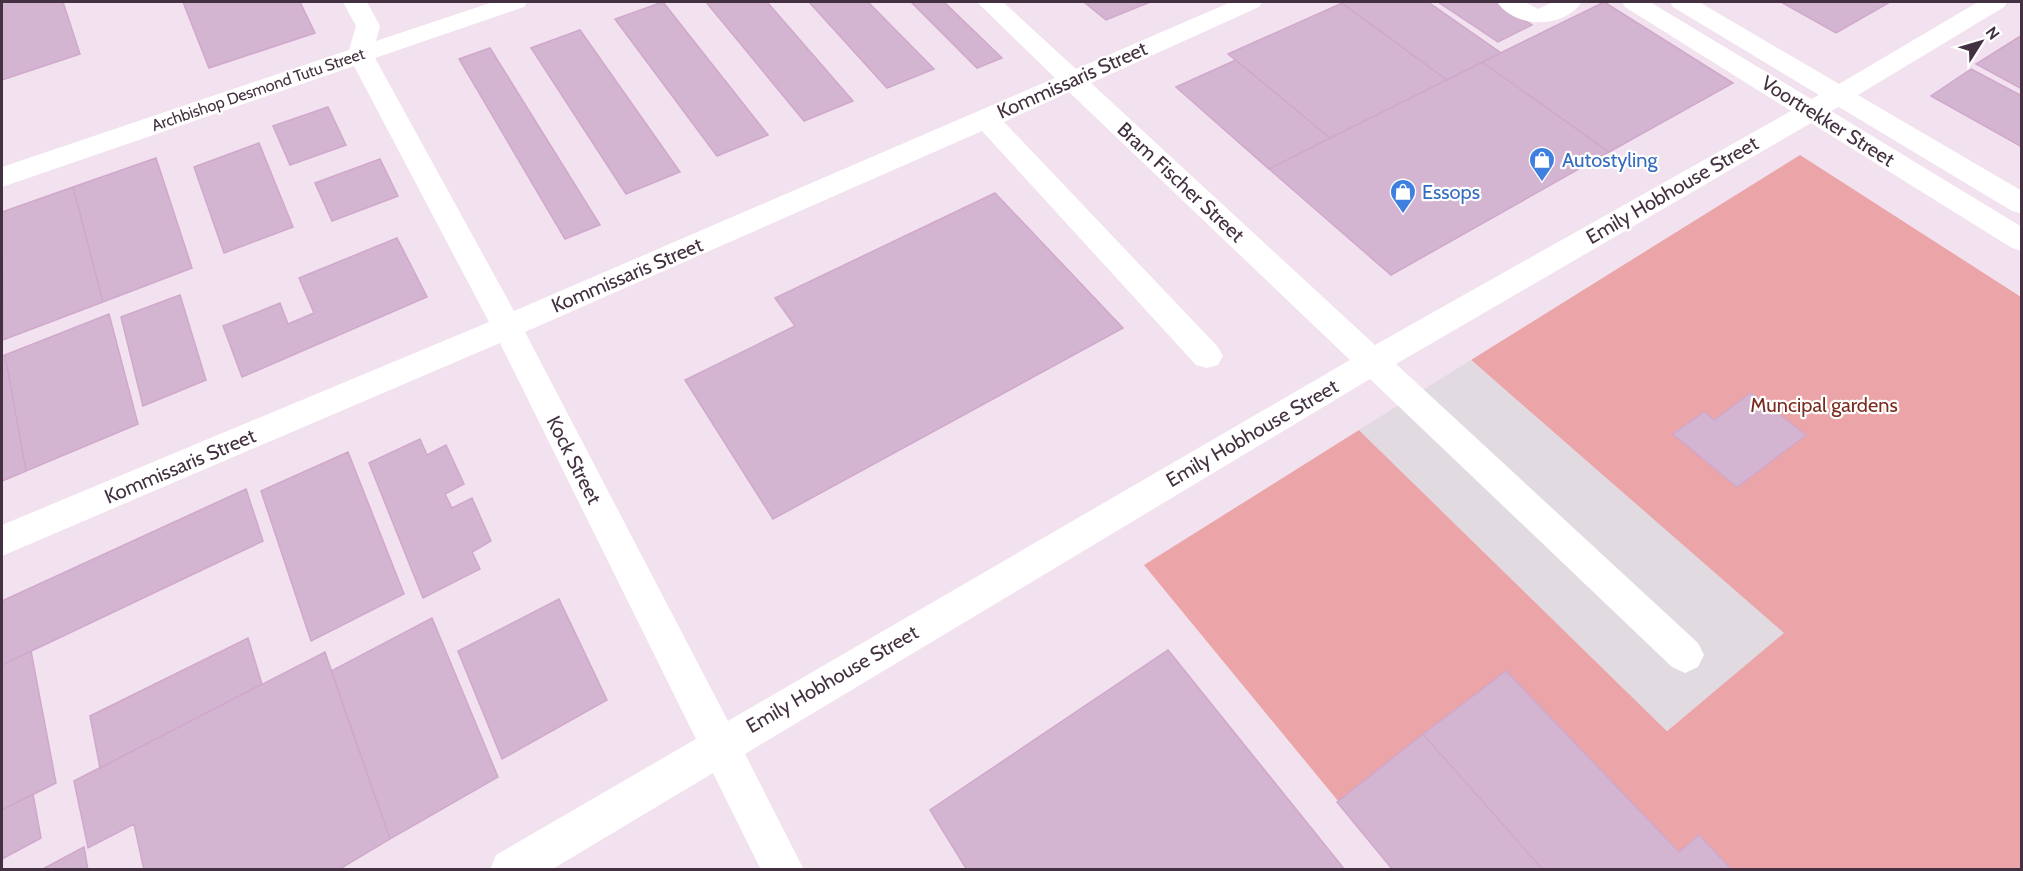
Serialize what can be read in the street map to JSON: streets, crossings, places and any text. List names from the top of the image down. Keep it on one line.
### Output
{"streets":{"street":["Kommissaris Street","Archbishop Desmond Tutu Street","Voortrekker Street","Bram Fischer Street","Emily Hobhouse Street","Kock Street"]},"crossings":[["Kommissaris Street","Bram Fischer Street"],["Kommissaris Street","Kock Street"],["Archbishop Desmond Tutu Street","Kock Street"],["Voortrekker Street","Emily Hobhouse Street"],["Bram Fischer Street","Emily Hobhouse Street"],["Emily Hobhouse Street","Kock Street"]],"parks":["Muncipal gardens"],"places":{"shop":["Autostyling","Essops"]},"north":"top right"}
